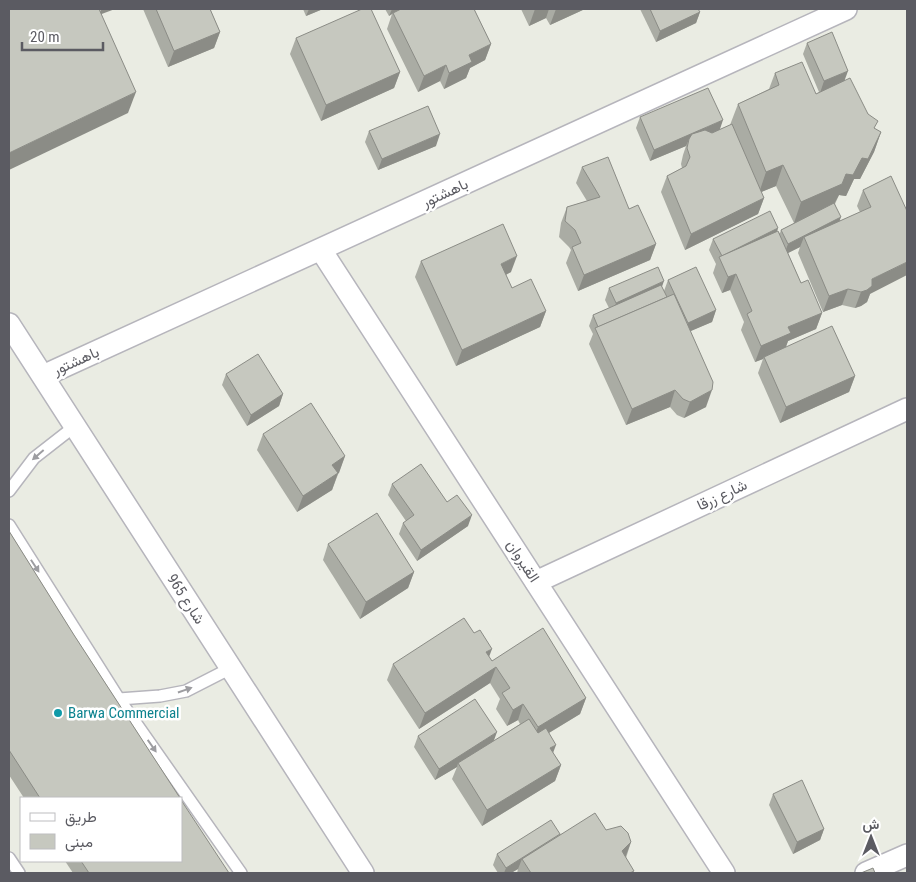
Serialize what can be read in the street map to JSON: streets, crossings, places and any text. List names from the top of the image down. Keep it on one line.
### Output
{"streets":{"street":["باهشتور","شارع زرقا","القيروان","شارع 965"]},"crossings":[["باهشتور","القيروان"],["باهشتور","شارع 965"],["شارع زرقا","القيروان"]],"places":["Barwa Commercial"],"legend":["طريق","مبنى"],"scale_bar":"20 m","north":"top"}
